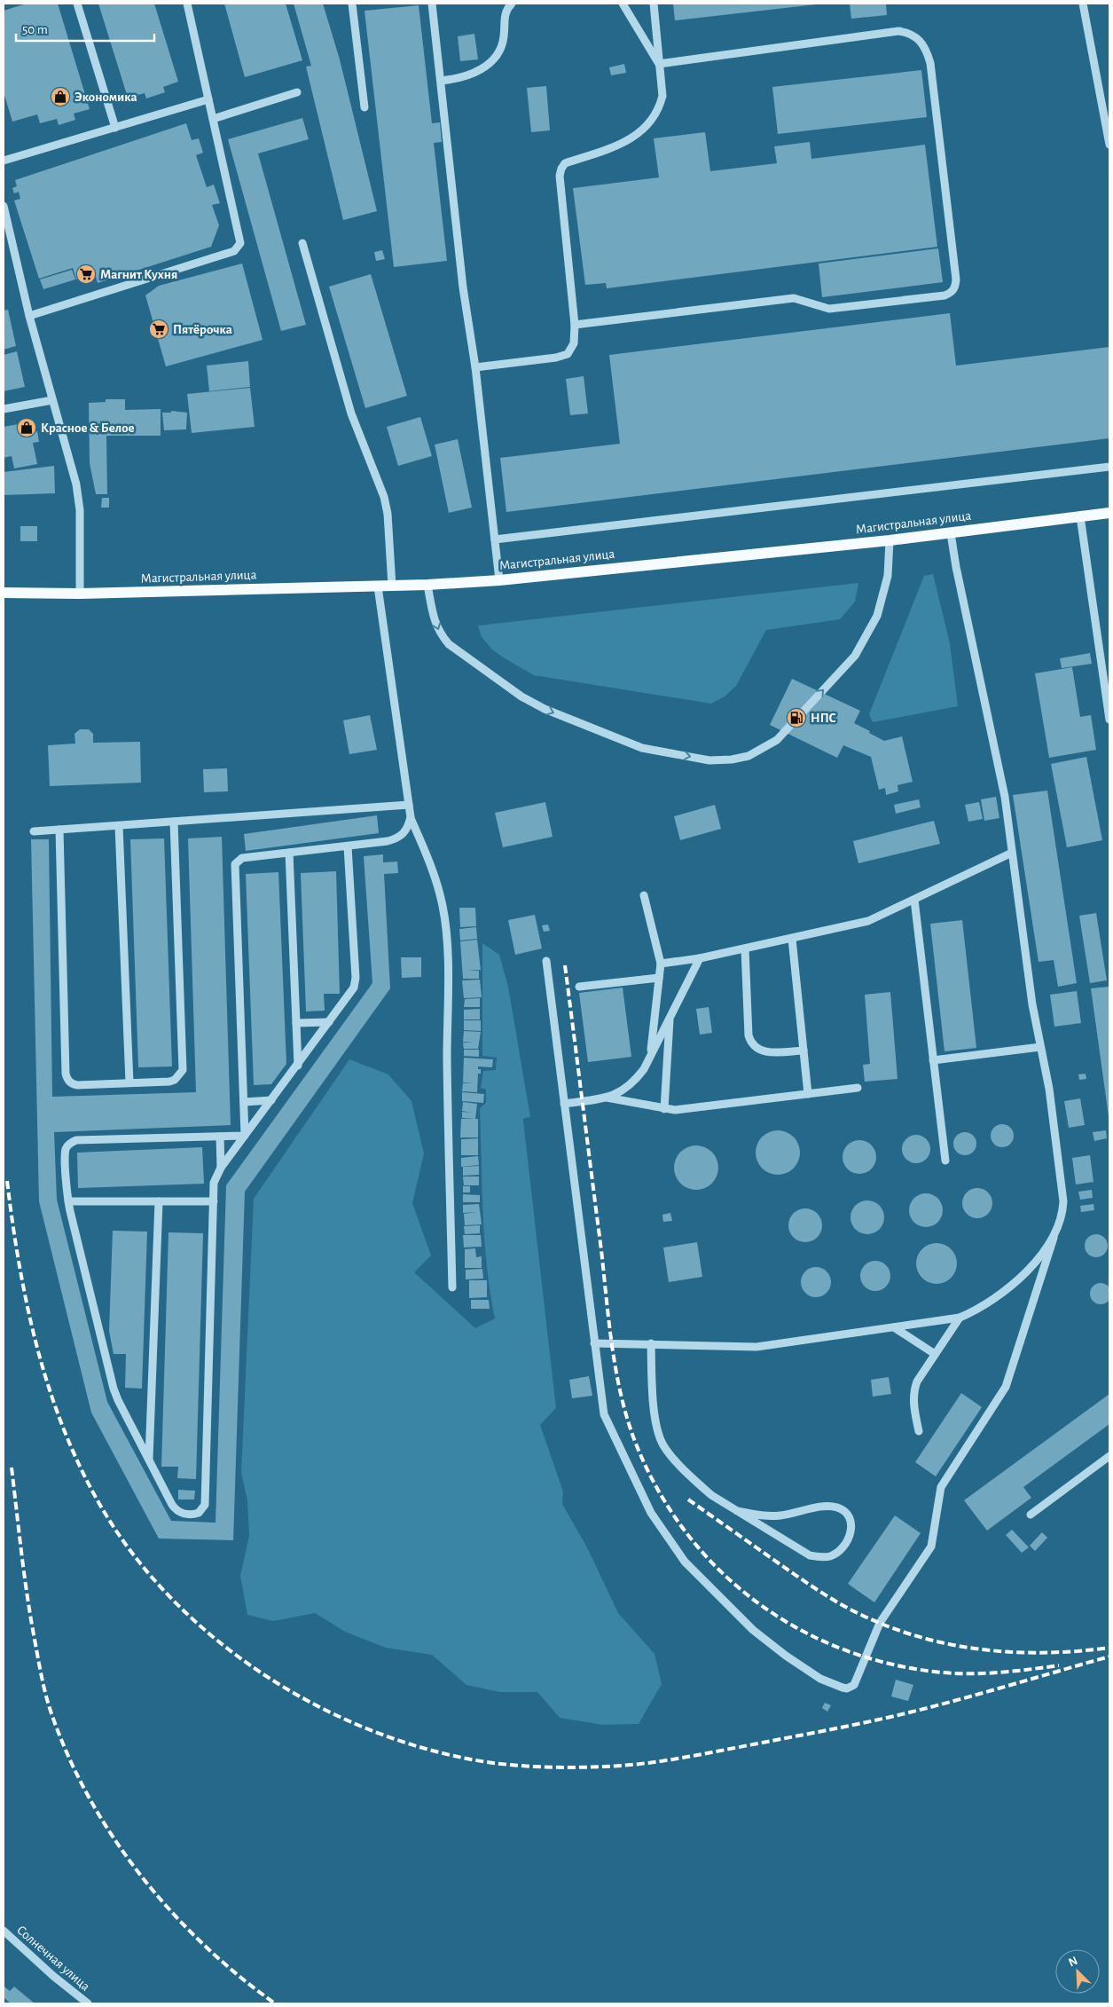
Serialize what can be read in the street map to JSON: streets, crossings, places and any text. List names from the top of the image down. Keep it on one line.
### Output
{"streets":{"main road":["Магистральная улица"],"street":["Солнечная улица"]},"places":{"shop":["Экономика","Красное & Белое"],"supermarket":["Магнит Кухня","Пятёрочка"],"fuel station":["НПС"]},"scale_bar":"50 m","north":"top left"}
